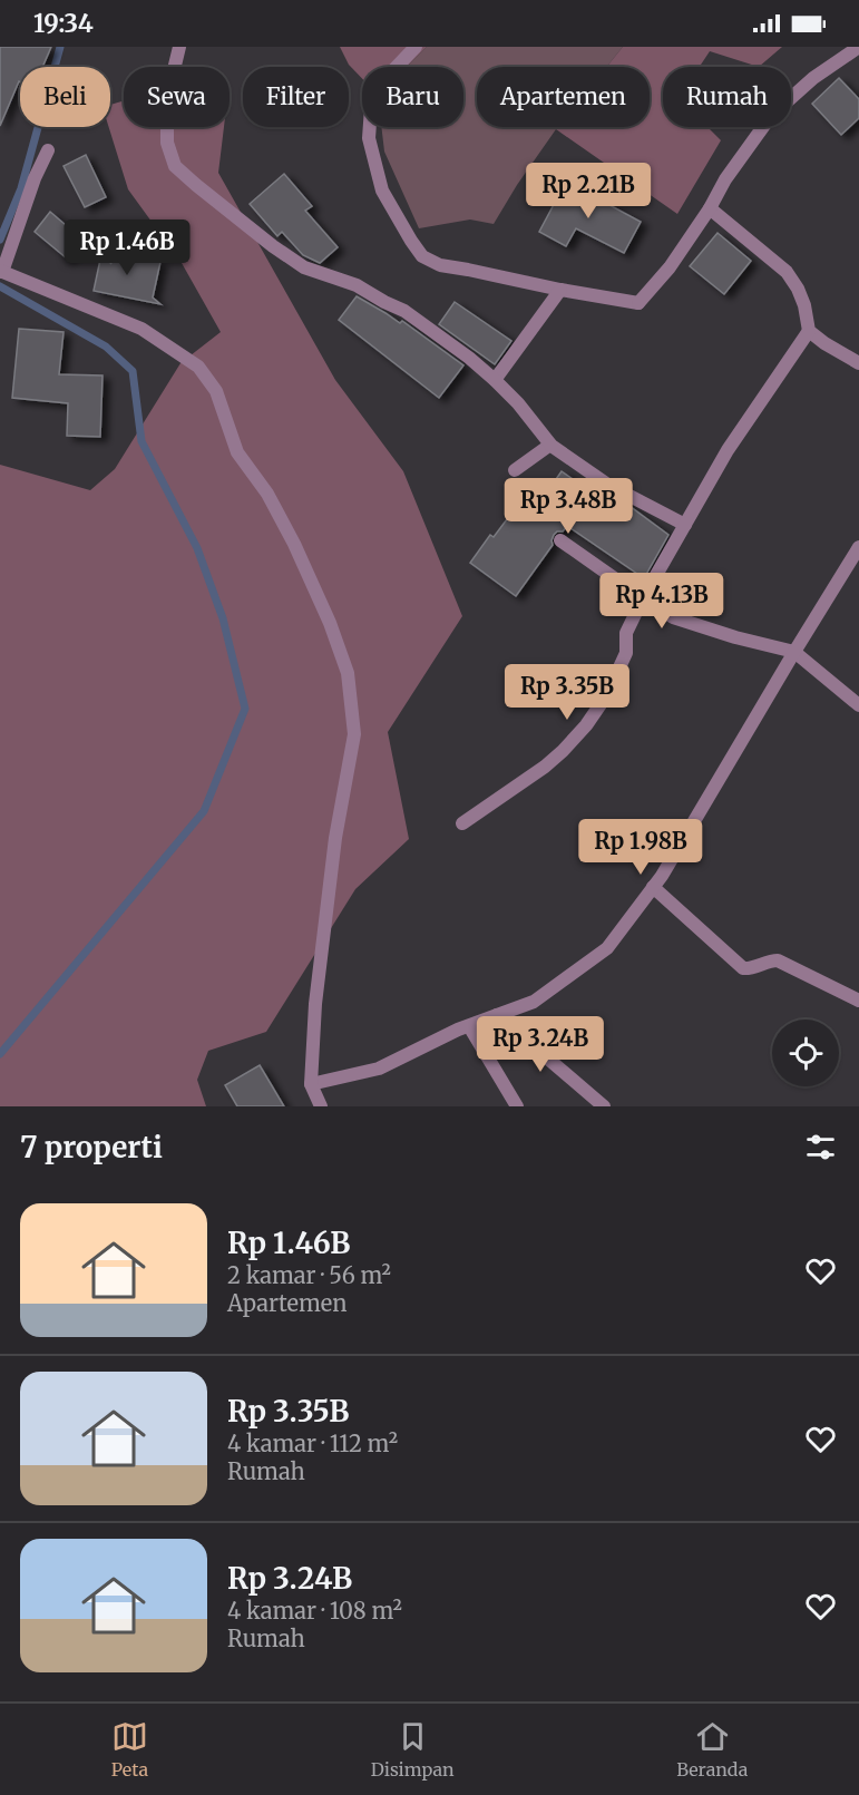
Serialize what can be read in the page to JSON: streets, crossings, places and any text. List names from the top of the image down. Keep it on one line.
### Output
{"page":{"status":"19:34","chip":["Beli","Sewa","Filter","Baru","Apartemen","Rumah"],"price":["Rp 2.21B","Rp 1.46B","Rp 3.48B","Rp 4.13B","Rp 3.35B","Rp 1.98B","Rp 3.24B"],"heading":"7 properti","list":[{"name":"Rp 1.46B","note":"2 kamar · 56 m² · Apartemen"},{"name":"Rp 3.35B","note":"4 kamar · 112 m² · Rumah"},{"name":"Rp 3.24B","note":"4 kamar · 108 m² · Rumah"}],"tabs":["Peta","Disimpan","Beranda"]}}
